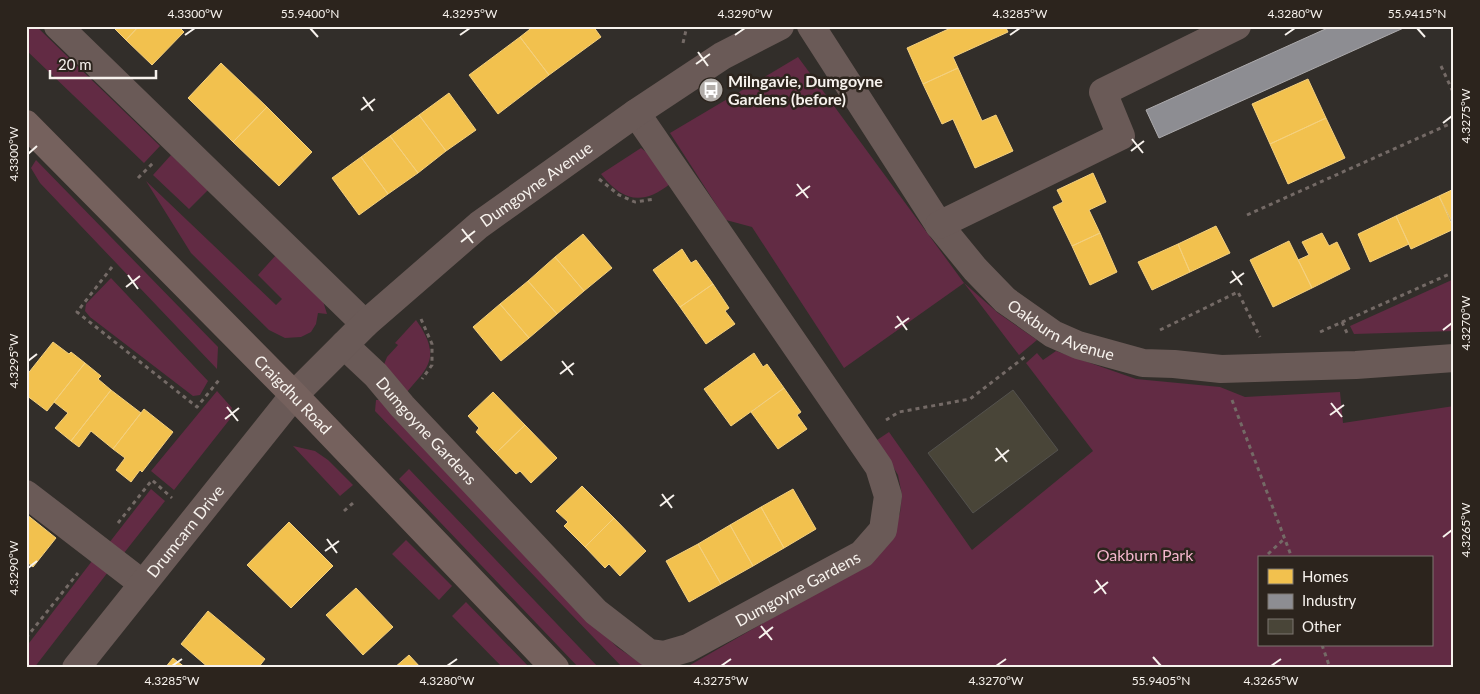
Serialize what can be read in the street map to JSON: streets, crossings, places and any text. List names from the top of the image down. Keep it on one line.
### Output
{"streets":{"main road":["Craigdhu Road"],"street":["Dumgoyne Avenue","Oakburn Avenue","Dumgoyne Gardens","Drumcarn Drive"]},"crossings":[["Dumgoyne Avenue","Craigdhu Road"],["Dumgoyne Avenue","Dumgoyne Gardens"],["Dumgoyne Avenue","Drumcarn Drive"],["Craigdhu Road","Drumcarn Drive"]],"parks":["Oakburn Park"],"places":{"bus stop":["Milngavie, Dumgoyne Gardens (before)"]},"legend":["Homes","Industry","Other"],"scale_bar":"20 m","coordinates":["4.3300°W","55.9400°N","4.3295°W","4.3290°W","4.3285°W","4.3280°W","55.9415°N","4.3275°W","4.3270°W","4.3265°W","55.9405°N"]}
